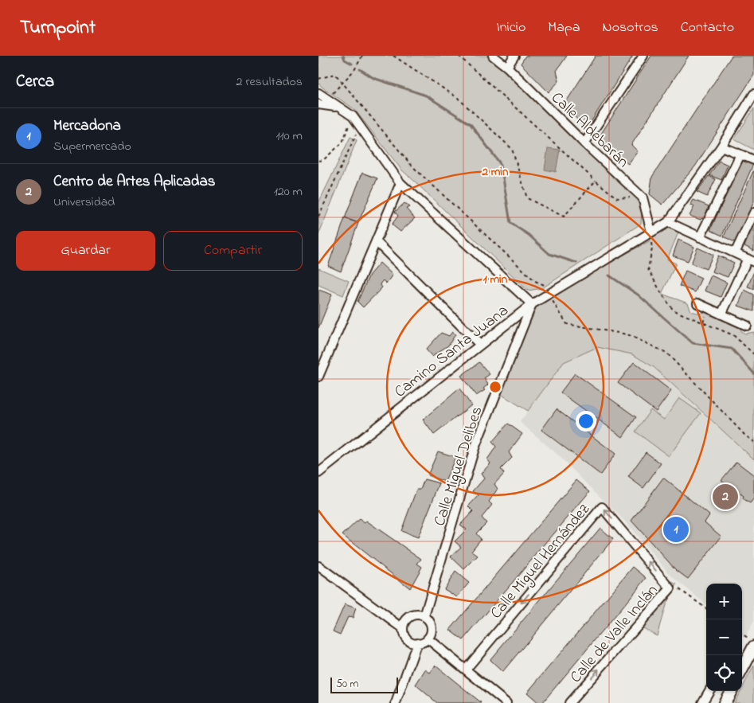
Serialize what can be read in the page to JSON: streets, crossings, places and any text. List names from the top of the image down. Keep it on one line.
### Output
{"streets":{"street":["Calle Aldebarán","Camino Santa Juana","Calle Miguel Delibes","Calle Miguel Hernández","Calle de Valle Inclán"]},"crossings":[["Camino Santa Juana","Calle Miguel Delibes"],["Calle Miguel Hernández","Calle de Valle Inclán"]],"one_way":["Calle Miguel Hernández","Calle de Valle Inclán"],"scale_bar":"50 m","page":{"header":"Turnpoint","nav":["Inicio","Mapa","Nosotros","Contacto"],"heading":["Cerca","2 resultados"],"list":[{"mark":"1","name":"Mercadona","note":"Supermercado","value":"110 m"},{"mark":"2","name":"Centro de Artes Aplicadas","note":"Universidad","value":"120 m"}],"buttons":["Guardar","Compartir"],"pins":["2","1"],"map_buttons":["+","−"],"scale":"50 m"},"rings":["2 min","1 min"]}
